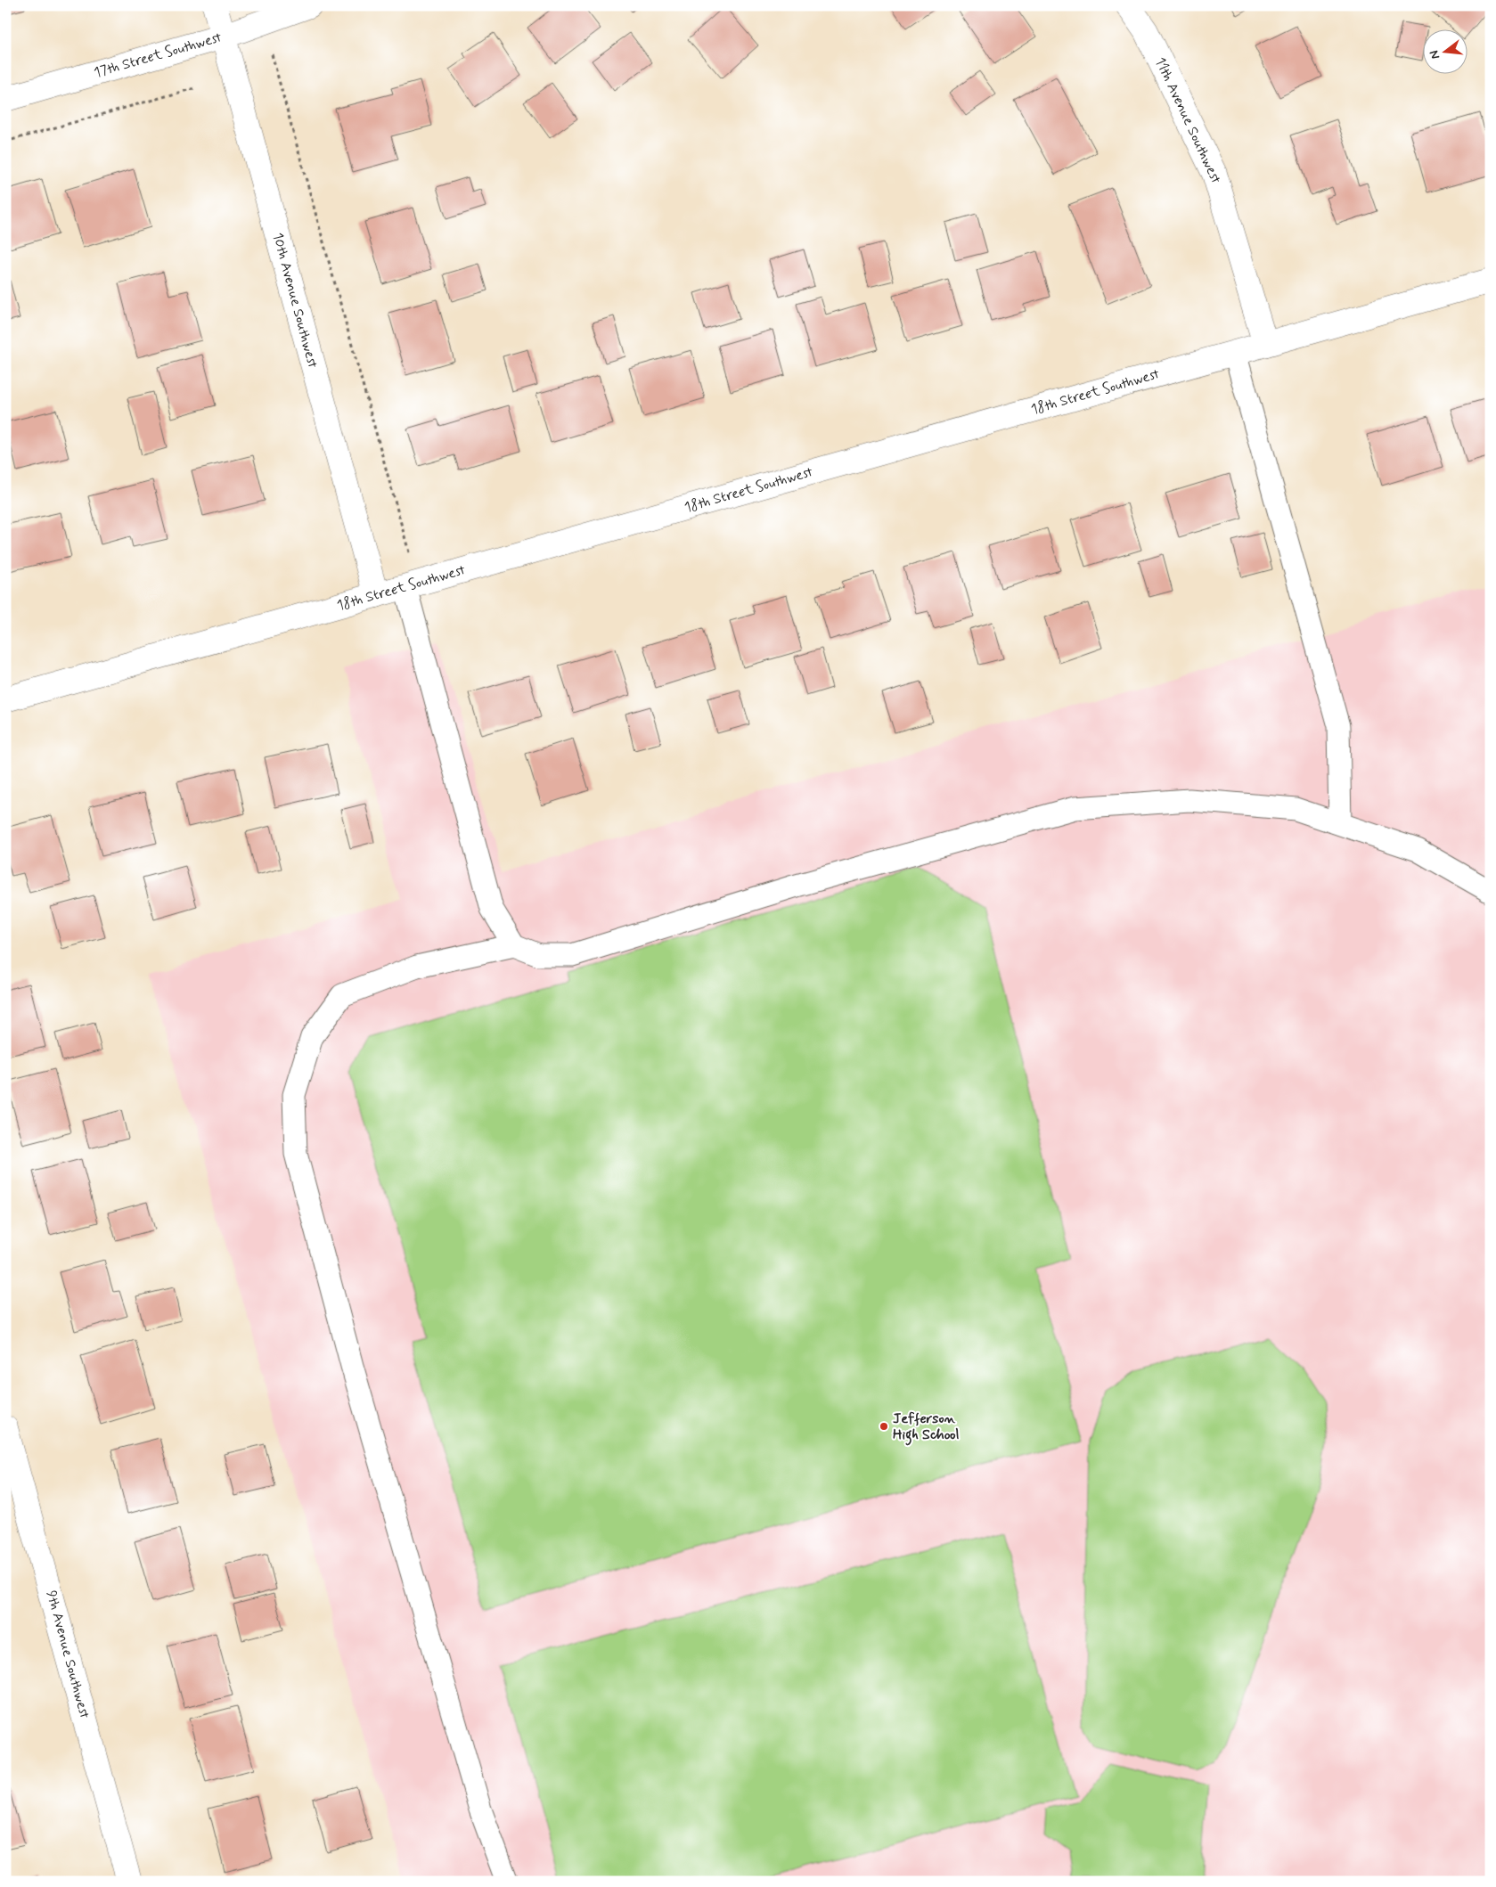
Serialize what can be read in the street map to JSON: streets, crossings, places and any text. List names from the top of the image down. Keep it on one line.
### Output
{"streets":{"street":["17th Street Southwest","11th Avenue Southwest","10th Avenue Southwest","18th Street Southwest","9th Avenue Southwest"]},"crossings":[["17th Street Southwest","10th Avenue Southwest"],["11th Avenue Southwest","18th Street Southwest"],["10th Avenue Southwest","18th Street Southwest"]],"places":["Jefferson High School"],"north":"left"}
